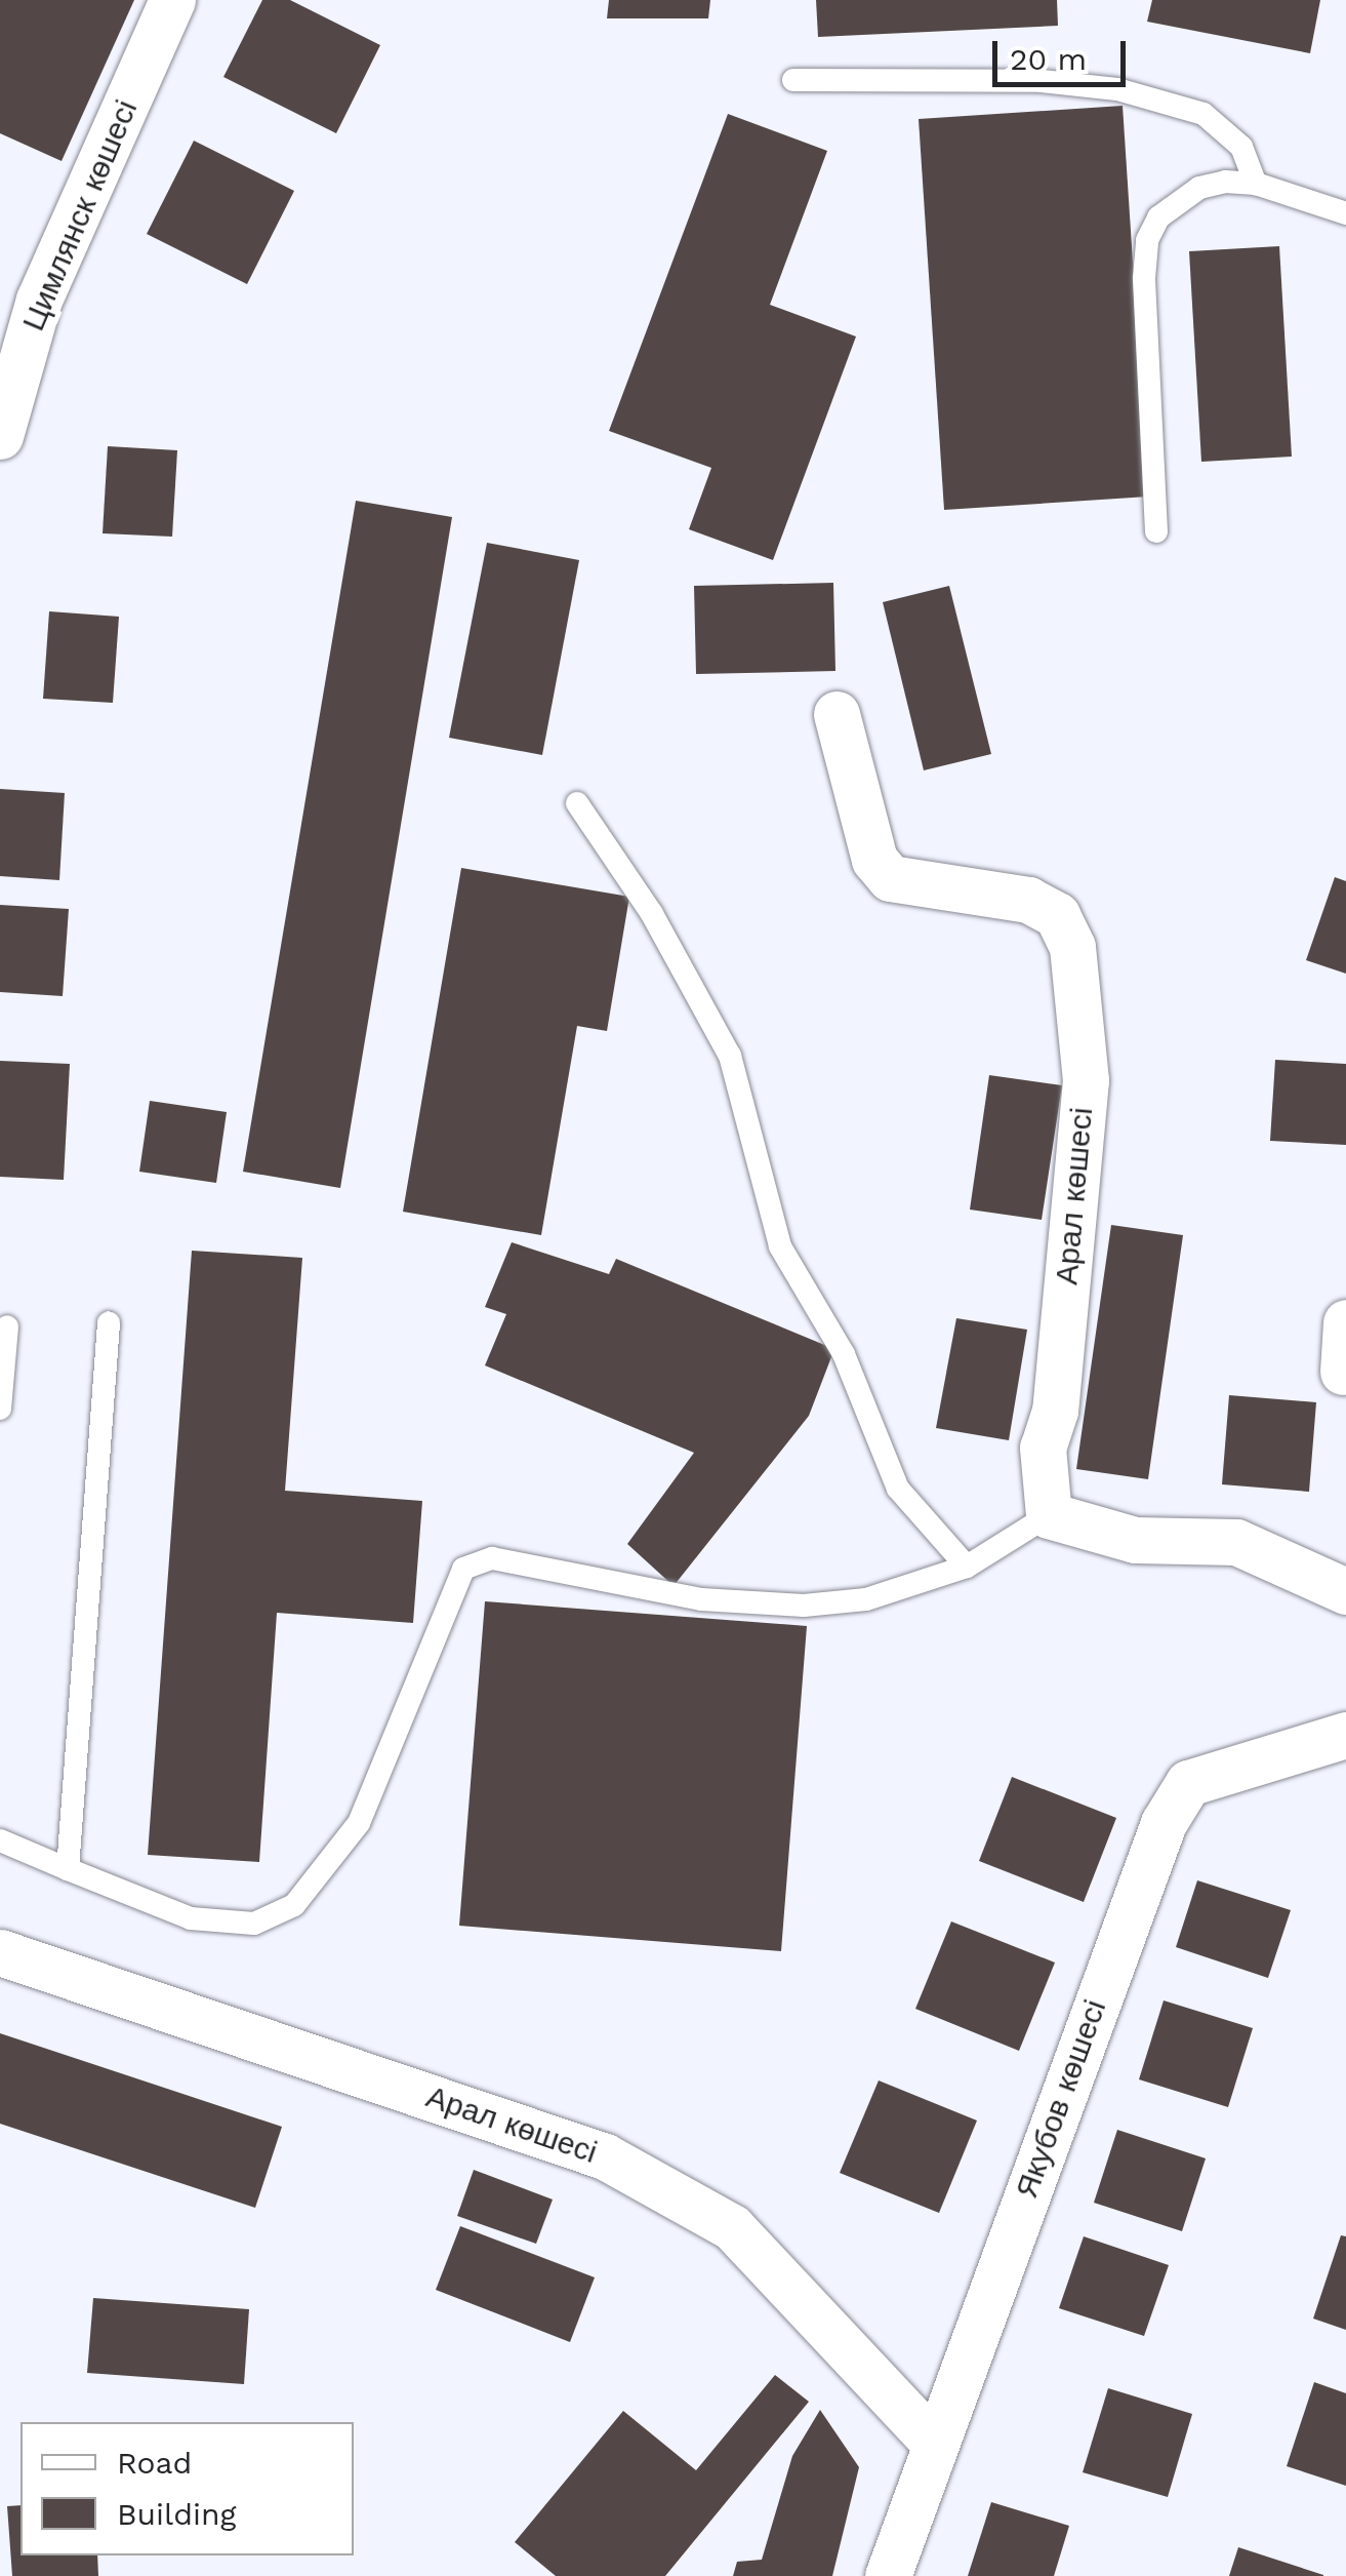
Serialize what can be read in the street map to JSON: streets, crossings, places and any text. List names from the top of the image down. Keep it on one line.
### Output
{"streets":{"street":["Цимлянск көшесі","Арал көшесі","Якубов көшесі"]},"crossings":[["Арал көшесі","Якубов көшесі"]],"legend":["Road","Building"],"scale_bar":"20 m"}
